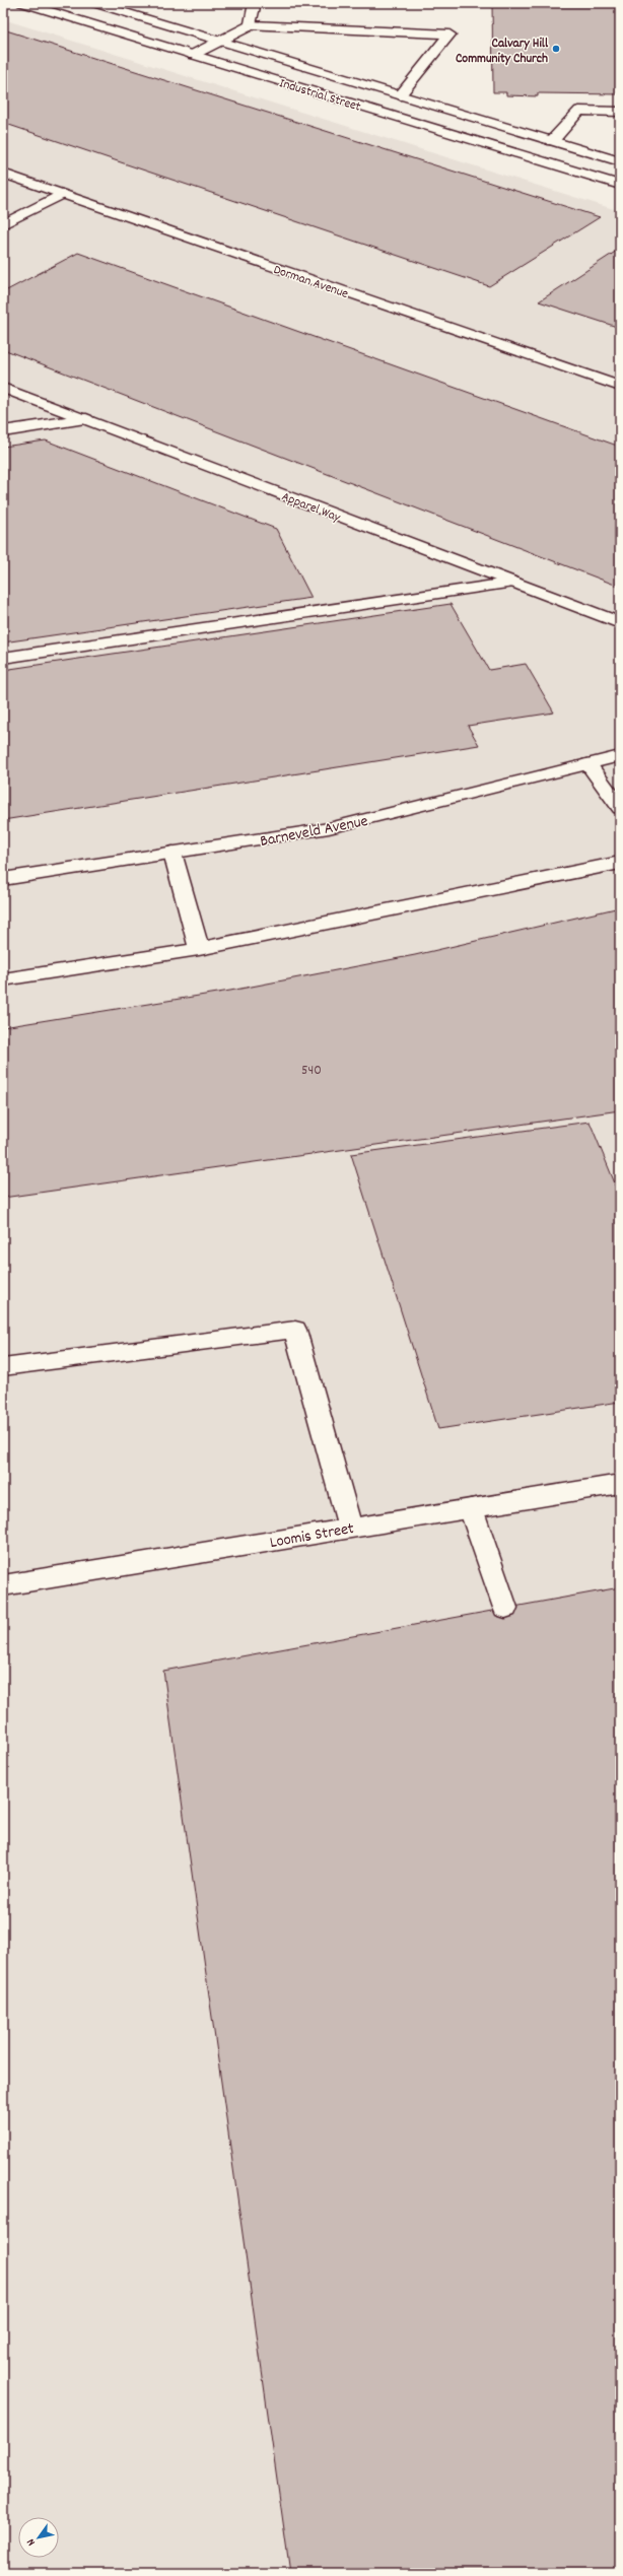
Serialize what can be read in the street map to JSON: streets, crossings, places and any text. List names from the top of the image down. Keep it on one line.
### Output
{"streets":{"street":["Industrial Street","Dorman Avenue","Apparel Way","Barneveld Avenue","Loomis Street"]},"places":["Calvary Hill Community Church"],"house_numbers":["540"],"north":"bottom left"}
